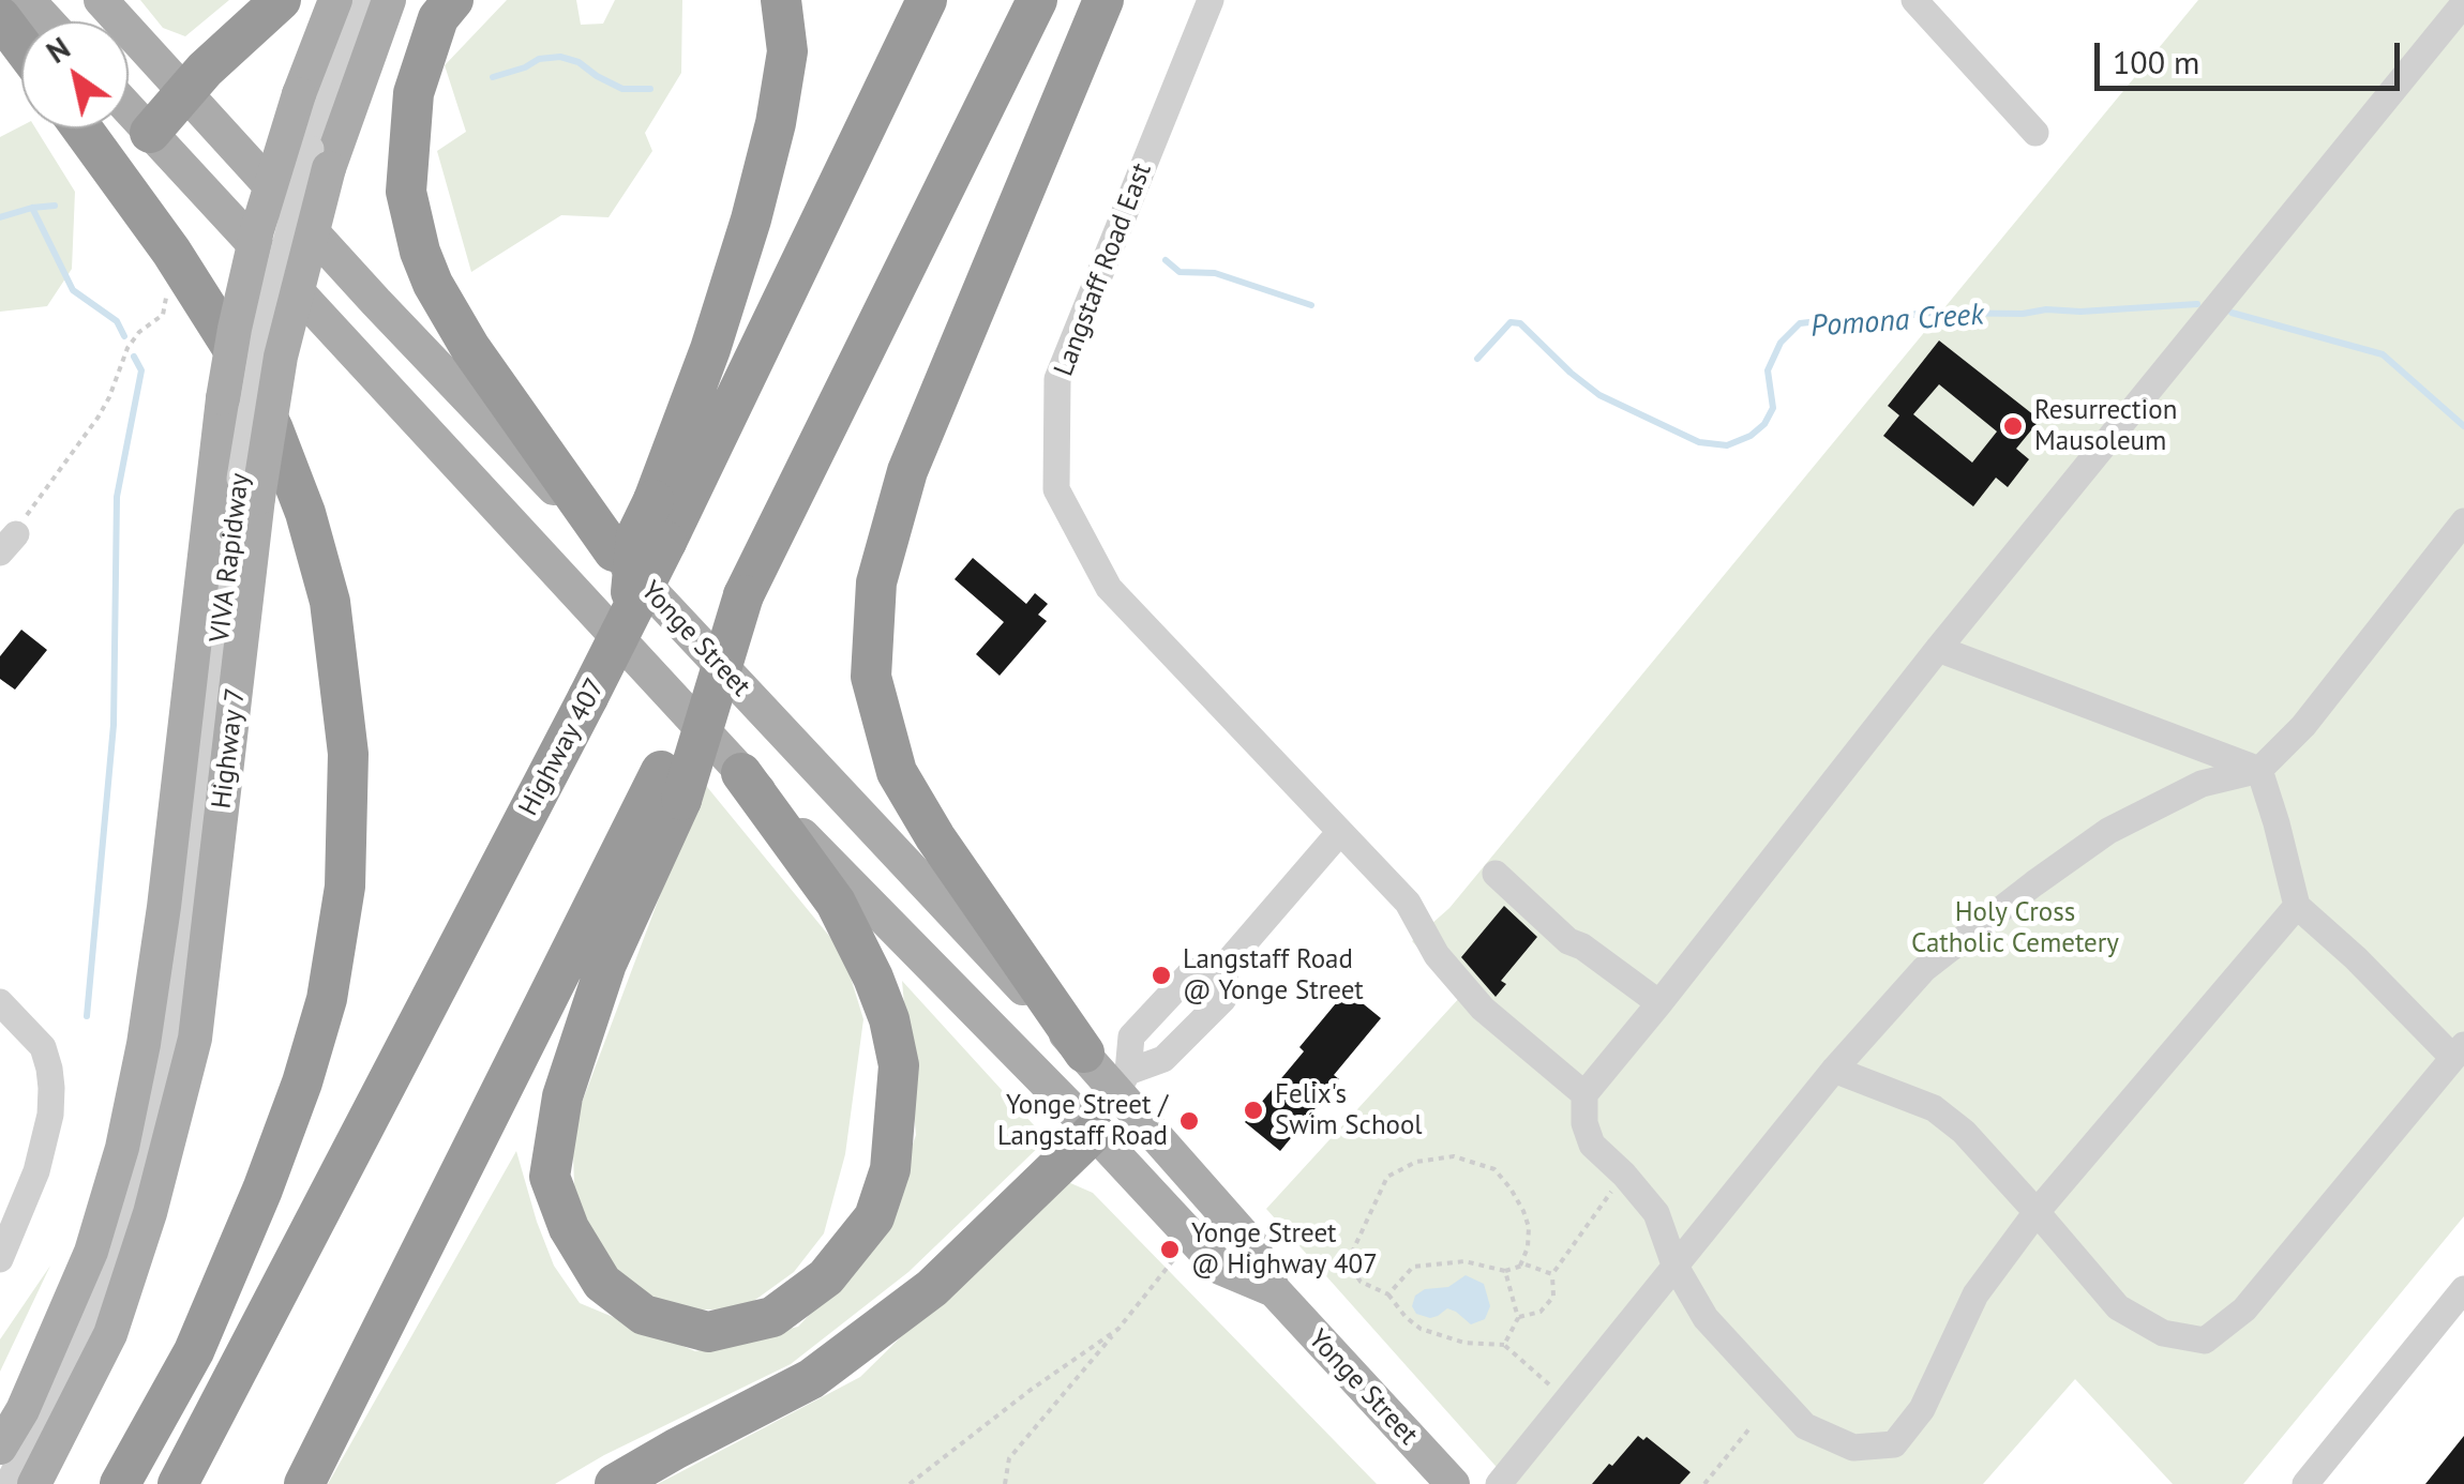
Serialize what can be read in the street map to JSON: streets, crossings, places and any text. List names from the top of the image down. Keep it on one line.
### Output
{"streets":{"highway":["Highway 407"],"main road":["Yonge Street","Highway 7"],"street":["Langstaff Road East","VIVA Rapidway"]},"crossings":[["VIVA Rapidway","Highway 7"]],"water":["Pomona Creek"],"parks":["Holy Cross Catholic Cemetery"],"places":["Resurrection Mausoleum","Langstaff Road @ Yonge Street","Felix's Swim School","Yonge Street / Langstaff Road","Yonge Street @ Highway 407"],"scale_bar":"100 m","north":"top left"}
